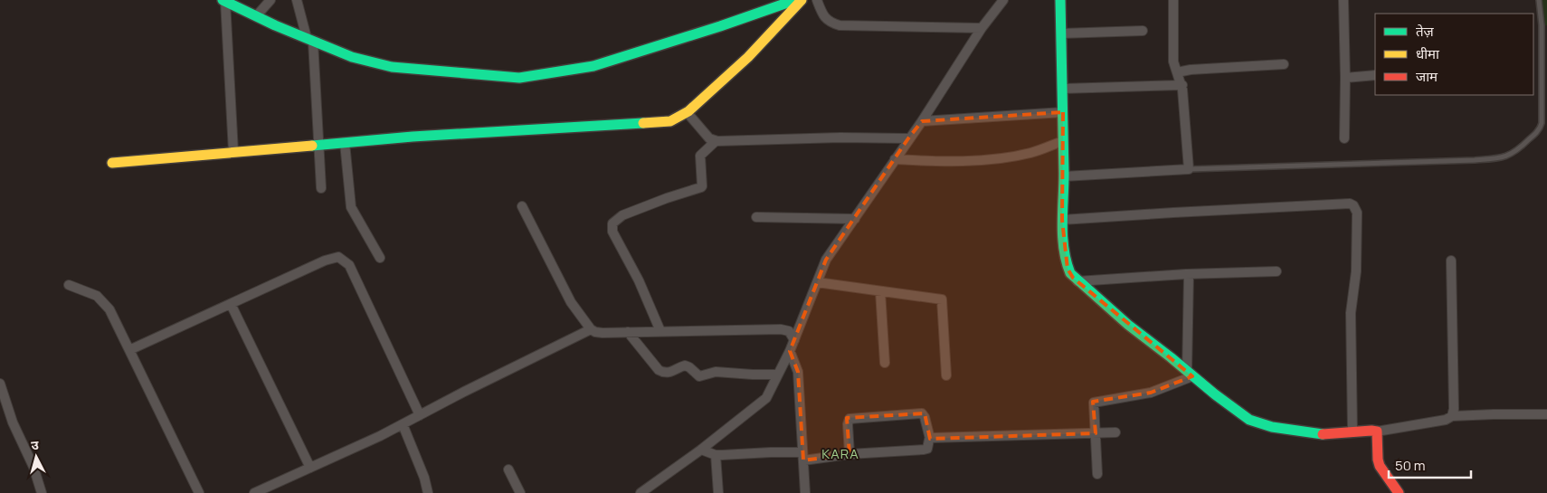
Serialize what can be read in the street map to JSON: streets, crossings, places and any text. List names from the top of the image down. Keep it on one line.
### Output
{"districts":["KARA"],"legend":["तेज़","धीमा","जाम"],"scale_bar":"50 m","north":"top"}
